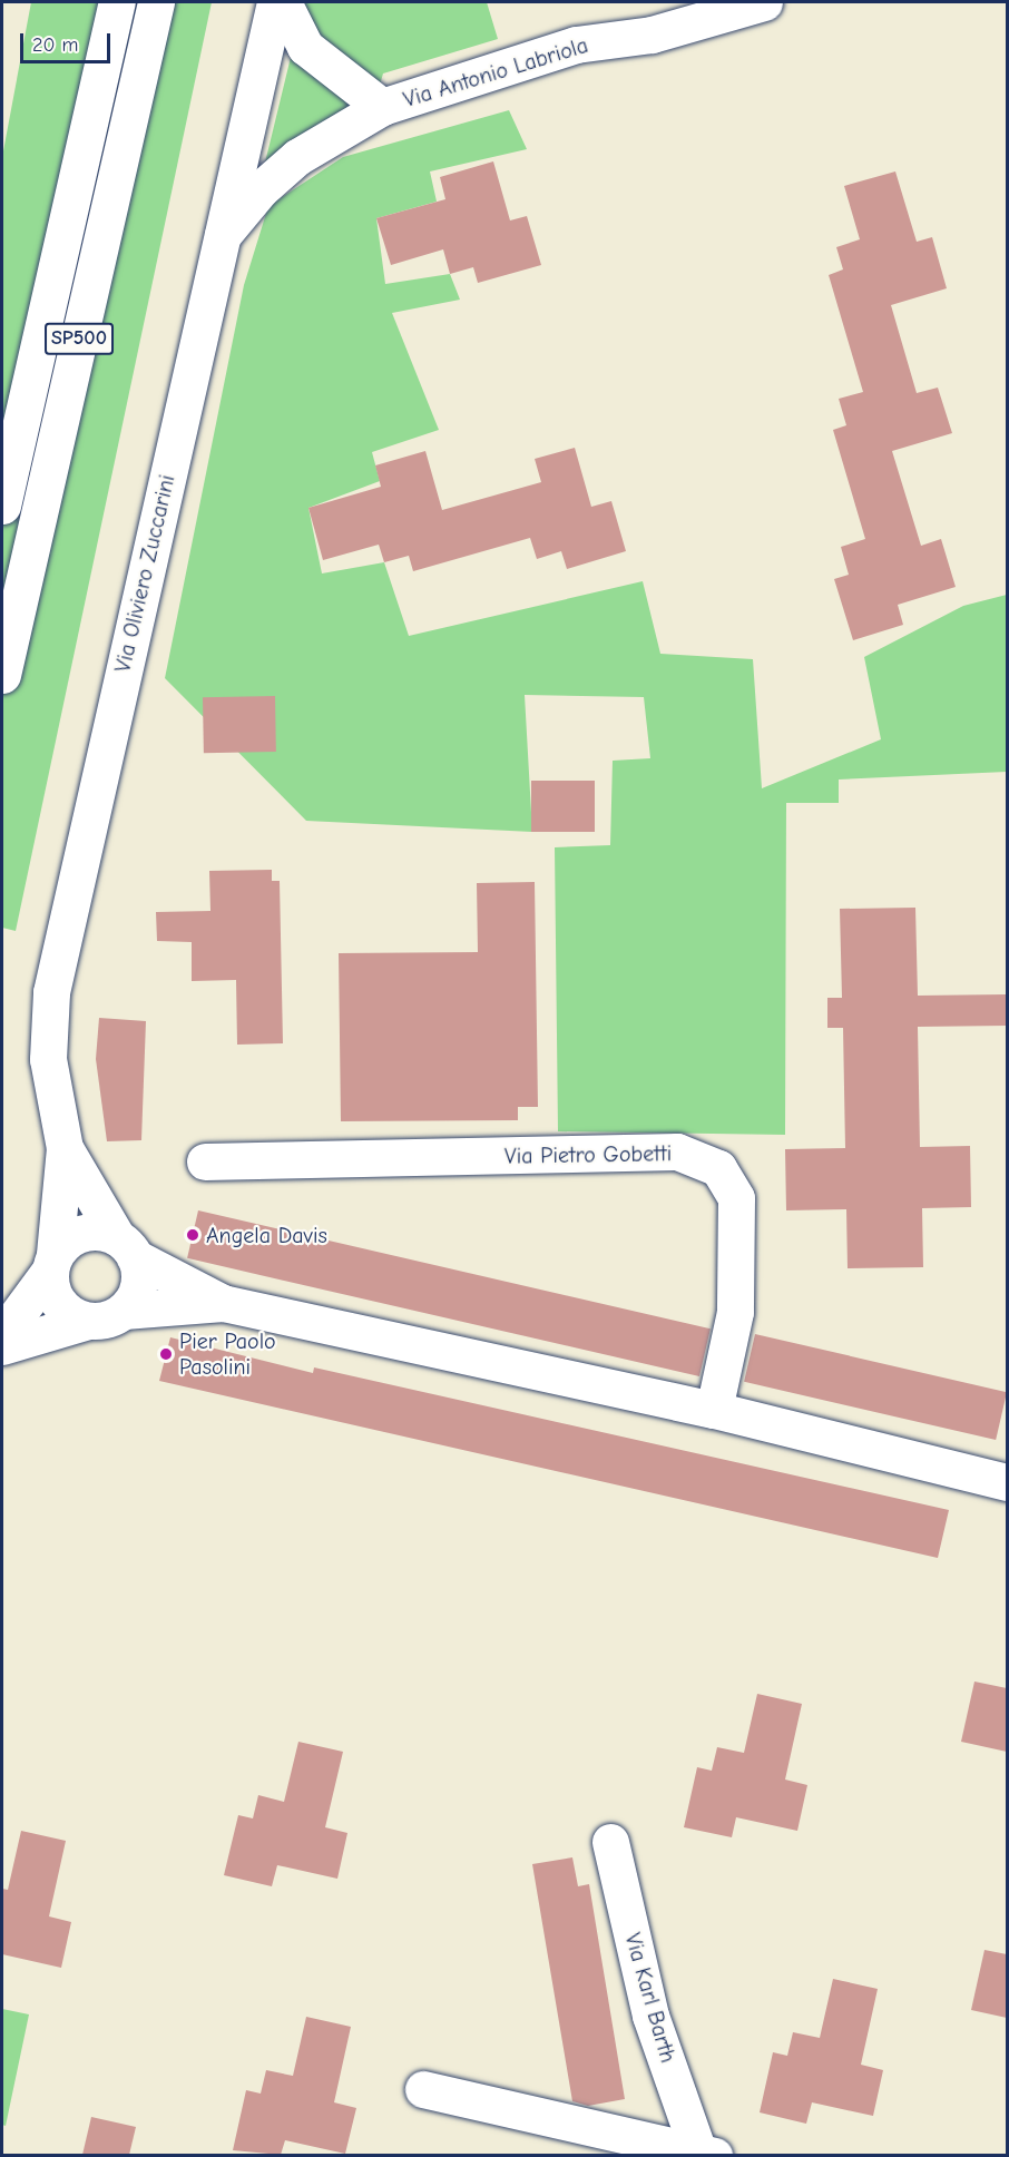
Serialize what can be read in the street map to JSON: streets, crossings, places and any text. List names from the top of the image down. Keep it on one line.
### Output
{"streets":{"main road":["Via Antonio Labriola","SP500","Via Oliviero Zuccarini","Via Pietro Gobetti","Via Karl Barth"]},"crossings":[["Via Antonio Labriola","Via Oliviero Zuccarini"]],"places":["Angela Davis","Pier Paolo Pasolini"],"scale_bar":"20 m"}
